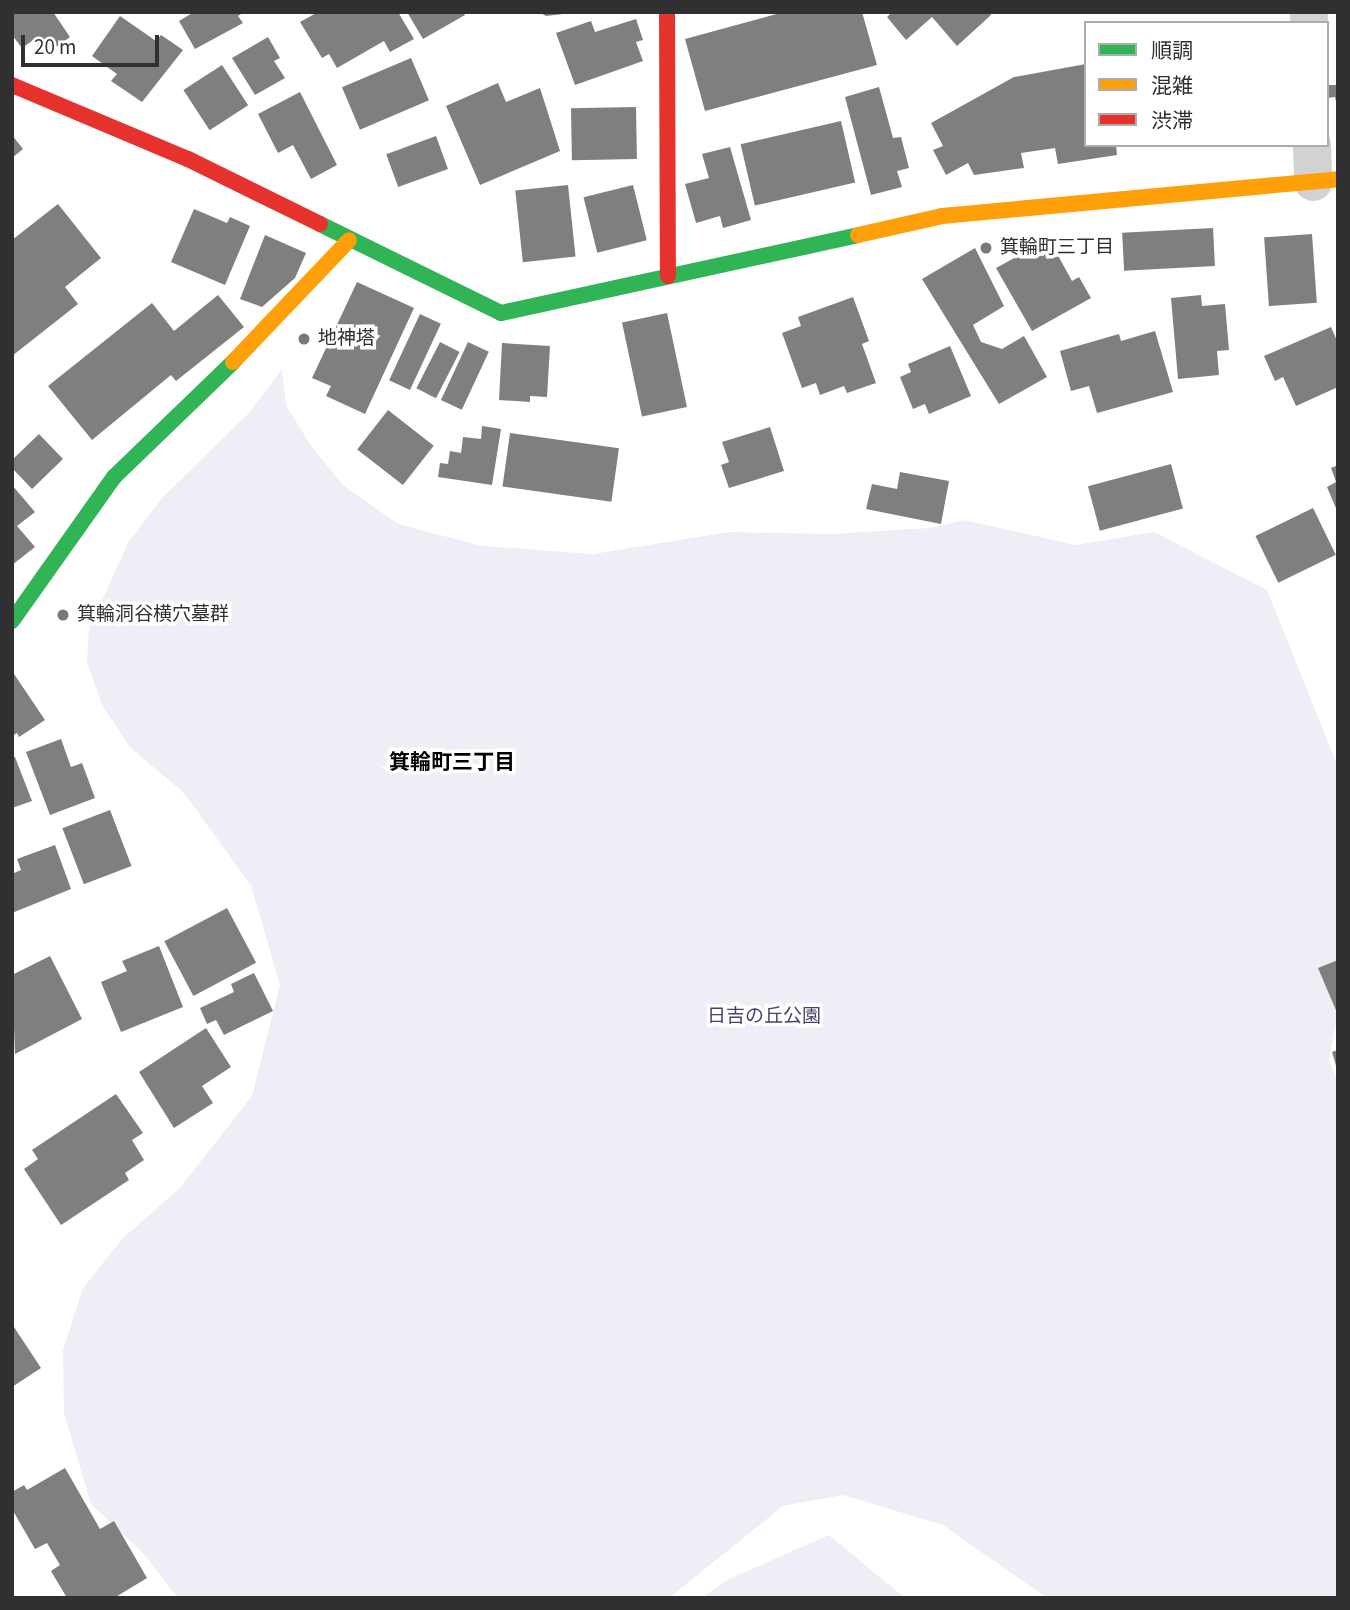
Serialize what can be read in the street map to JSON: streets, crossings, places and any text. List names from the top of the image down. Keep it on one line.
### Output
{"districts":["箕輪町三丁目"],"parks":["日吉の丘公園"],"places":["箕輪町三丁目","地神塔","箕輪洞谷横穴墓群"],"legend":["順調","混雑","渋滞"],"scale_bar":"20 m"}
